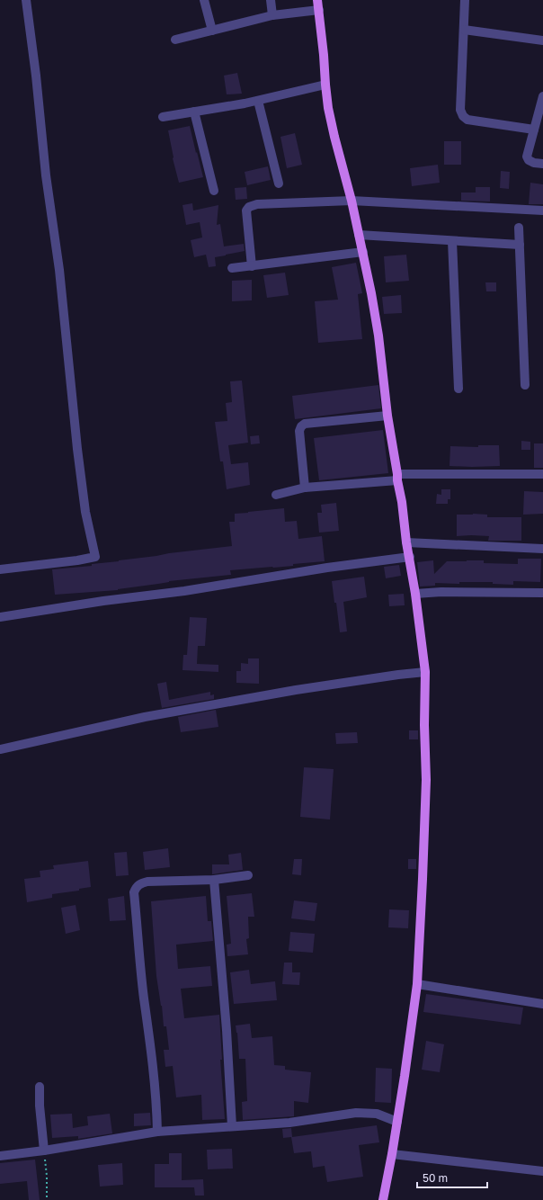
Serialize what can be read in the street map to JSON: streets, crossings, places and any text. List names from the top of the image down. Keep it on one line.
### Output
{"scale_bar":"50 m"}
